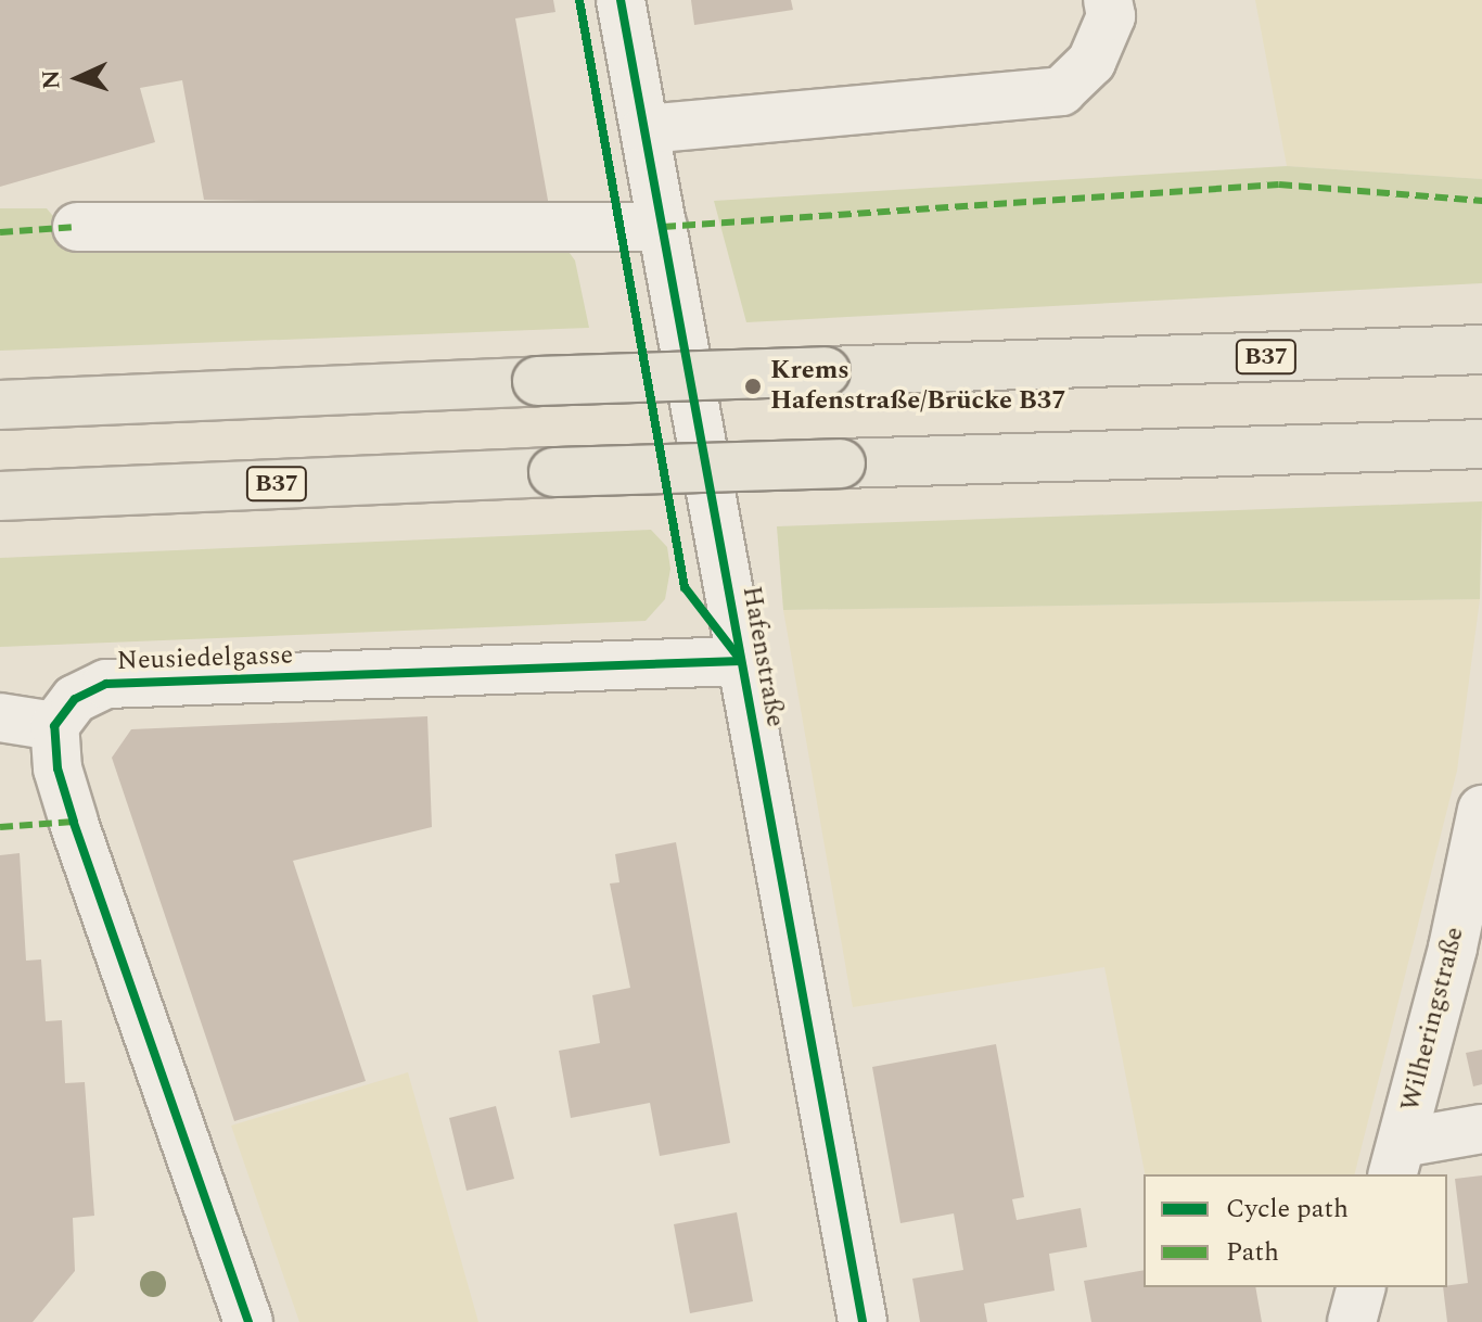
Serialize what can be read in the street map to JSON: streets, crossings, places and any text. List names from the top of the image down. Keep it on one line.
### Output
{"streets":{"main road":["B37"],"street":["Hafenstraße","Neusiedelgasse","Wilheringstraße"]},"crossings":[["Hafenstraße","Neusiedelgasse"]],"places":["Krems Hafenstraße/Brücke B37"],"legend":["Cycle path","Path"],"north":"left"}
